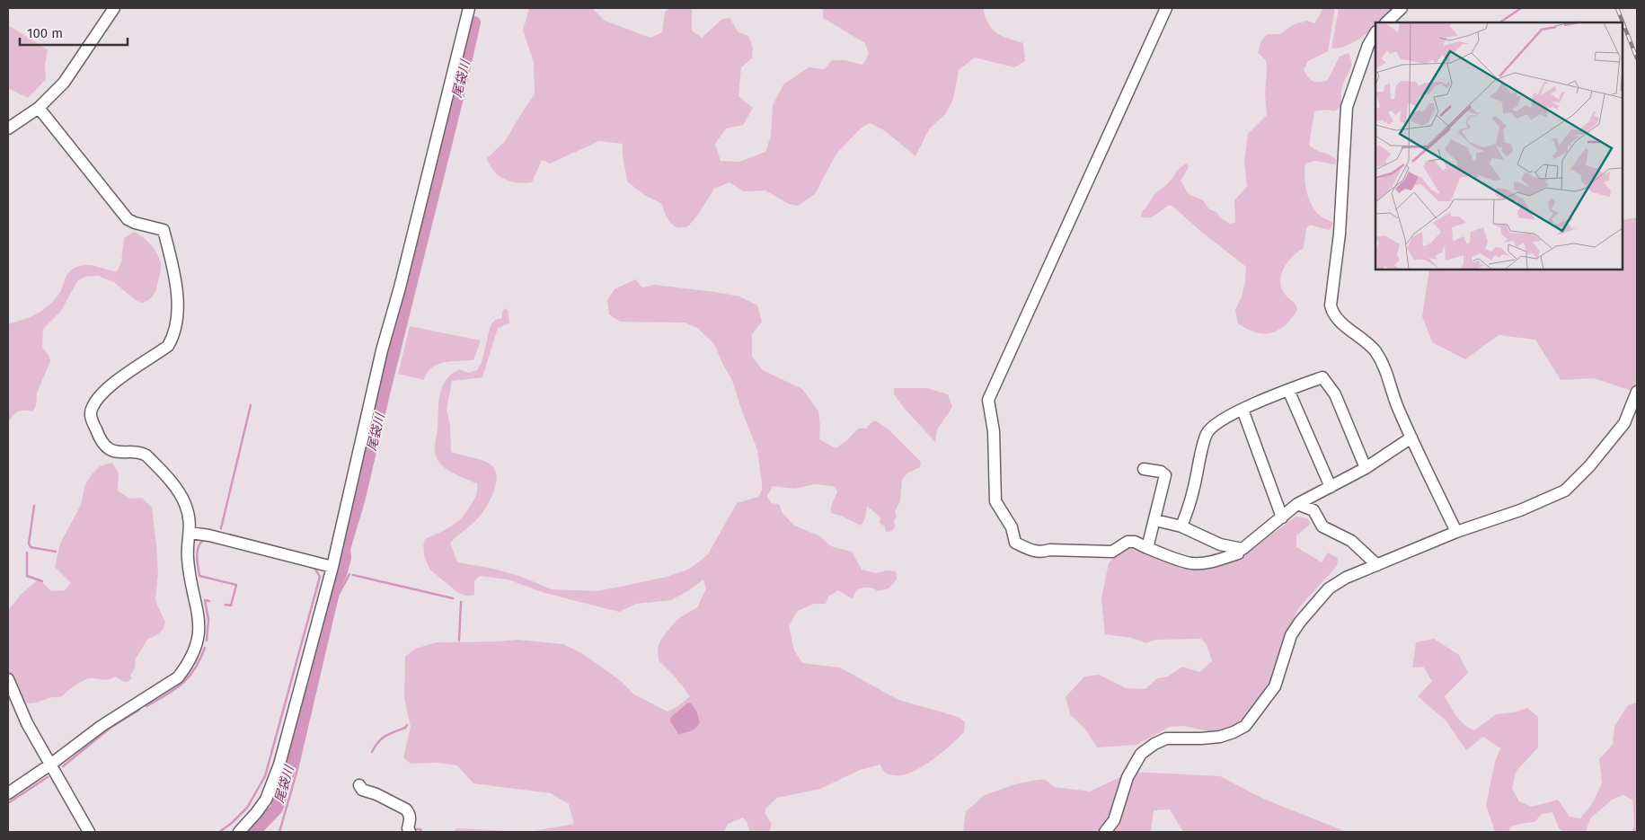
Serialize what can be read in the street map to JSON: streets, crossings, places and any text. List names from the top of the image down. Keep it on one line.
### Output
{"water":["尾袋川"],"scale_bar":"100 m"}
